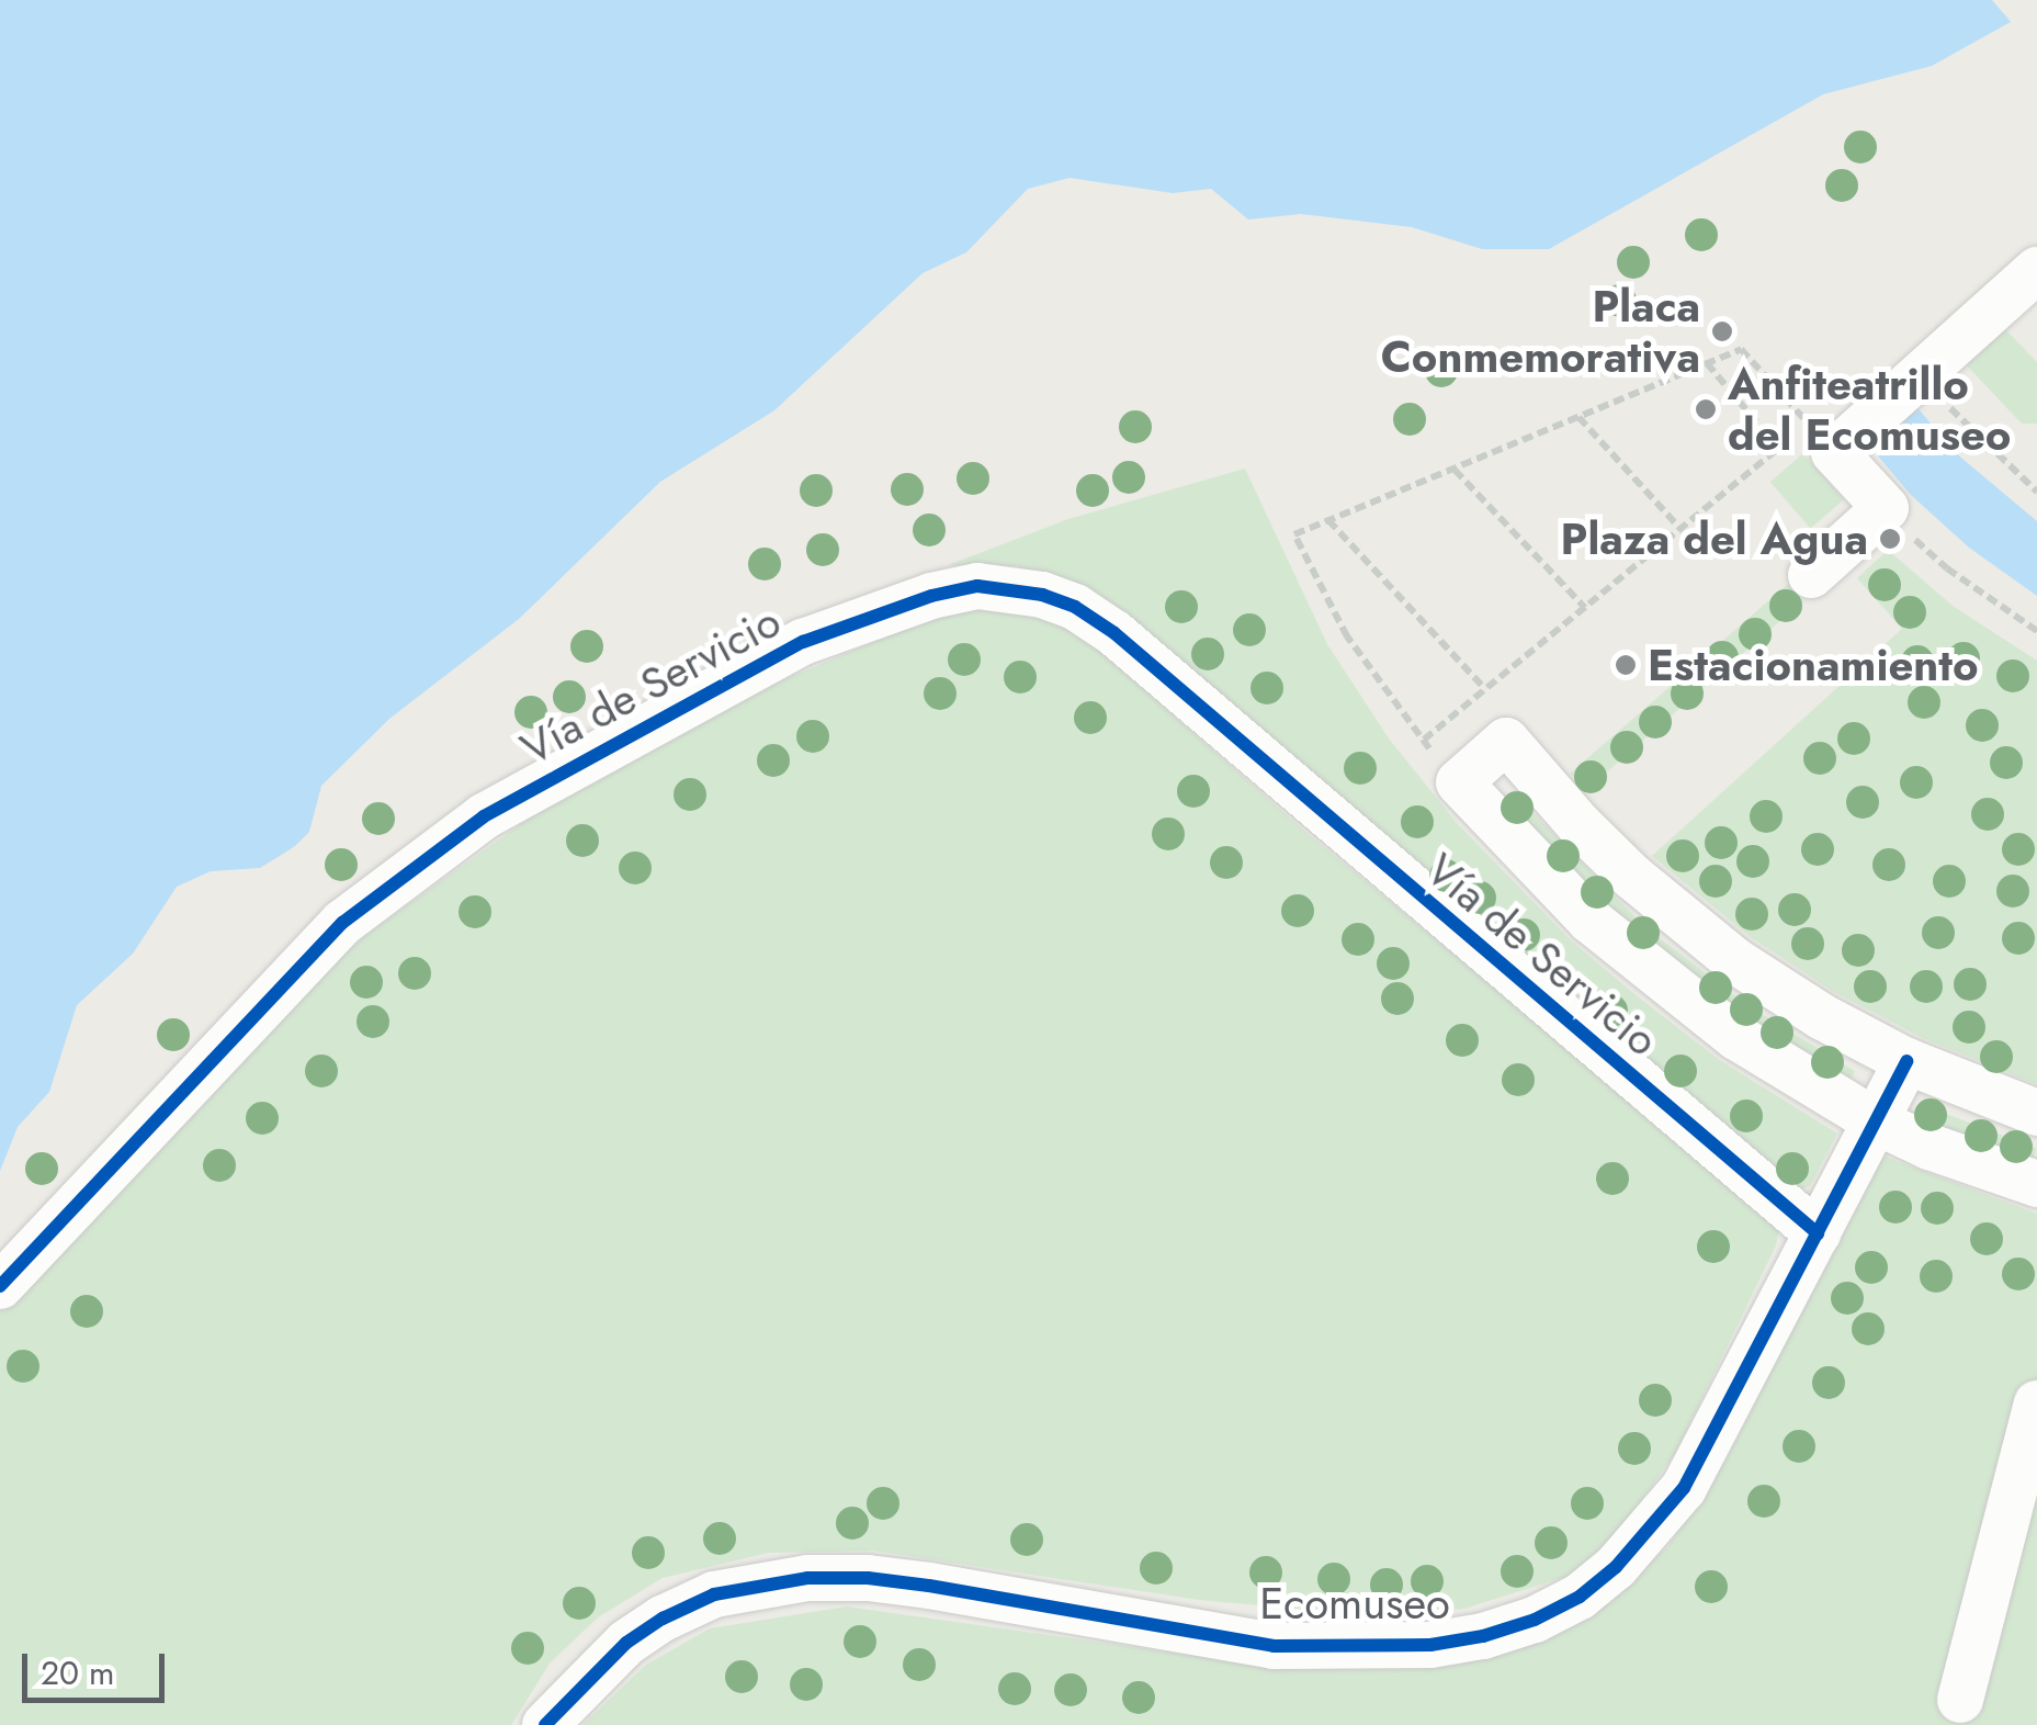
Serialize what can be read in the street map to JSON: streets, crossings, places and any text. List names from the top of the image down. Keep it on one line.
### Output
{"streets":{"street":["Vía de Servicio","Ecomuseo"]},"crossings":[["Vía de Servicio","Ecomuseo"]],"places":["Placa Conmemorativa","Anfiteatrillo del Ecomuseo","Plaza del Agua","Estacionamiento"],"scale_bar":"20 m"}
